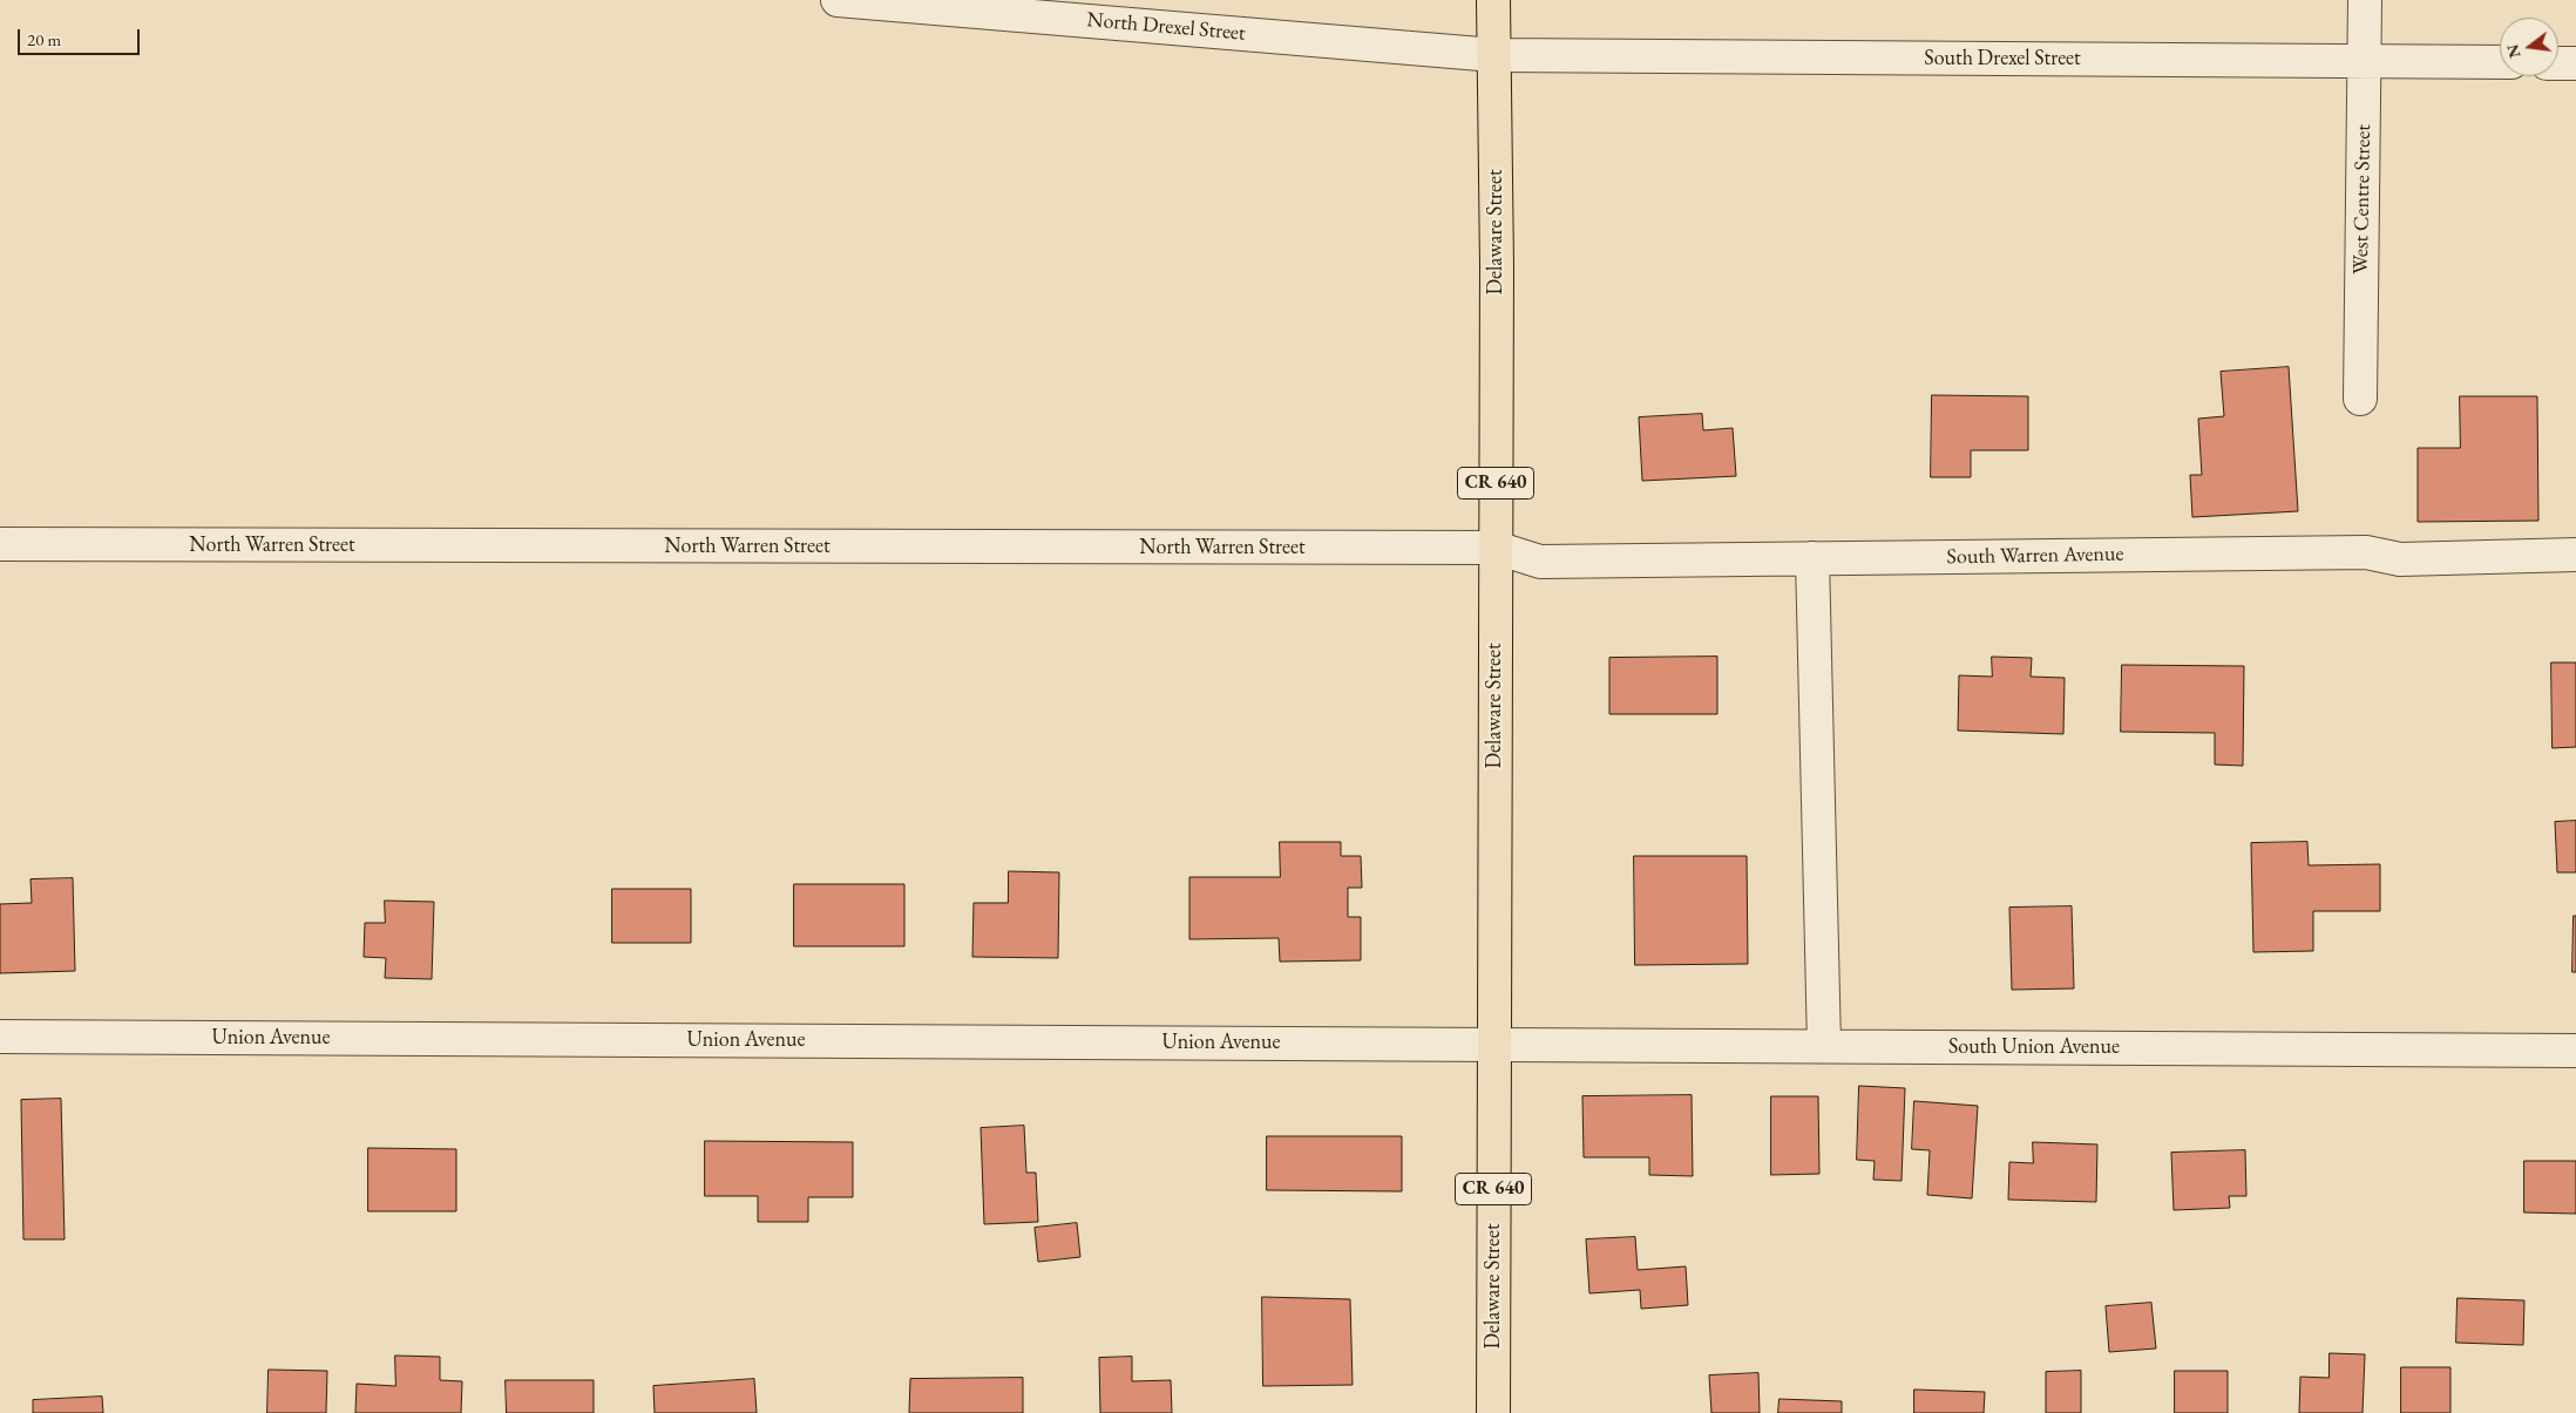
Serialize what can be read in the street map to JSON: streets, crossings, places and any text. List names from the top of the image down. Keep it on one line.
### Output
{"streets":{"main road":["Delaware Street","CR 640"],"street":["North Drexel Street","South Drexel Street","West Centre Street","North Warren Street","South Warren Avenue","Union Avenue","South Union Avenue"]},"crossings":[["North Drexel Street","South Drexel Street"],["North Drexel Street","Delaware Street"],["South Drexel Street","West Centre Street"],["South Drexel Street","Delaware Street"],["Delaware Street","North Warren Street"],["Delaware Street","South Warren Avenue"],["Delaware Street","Union Avenue"],["Delaware Street","South Union Avenue"],["North Warren Street","South Warren Avenue"],["Union Avenue","South Union Avenue"]],"scale_bar":"20 m","north":"left"}
